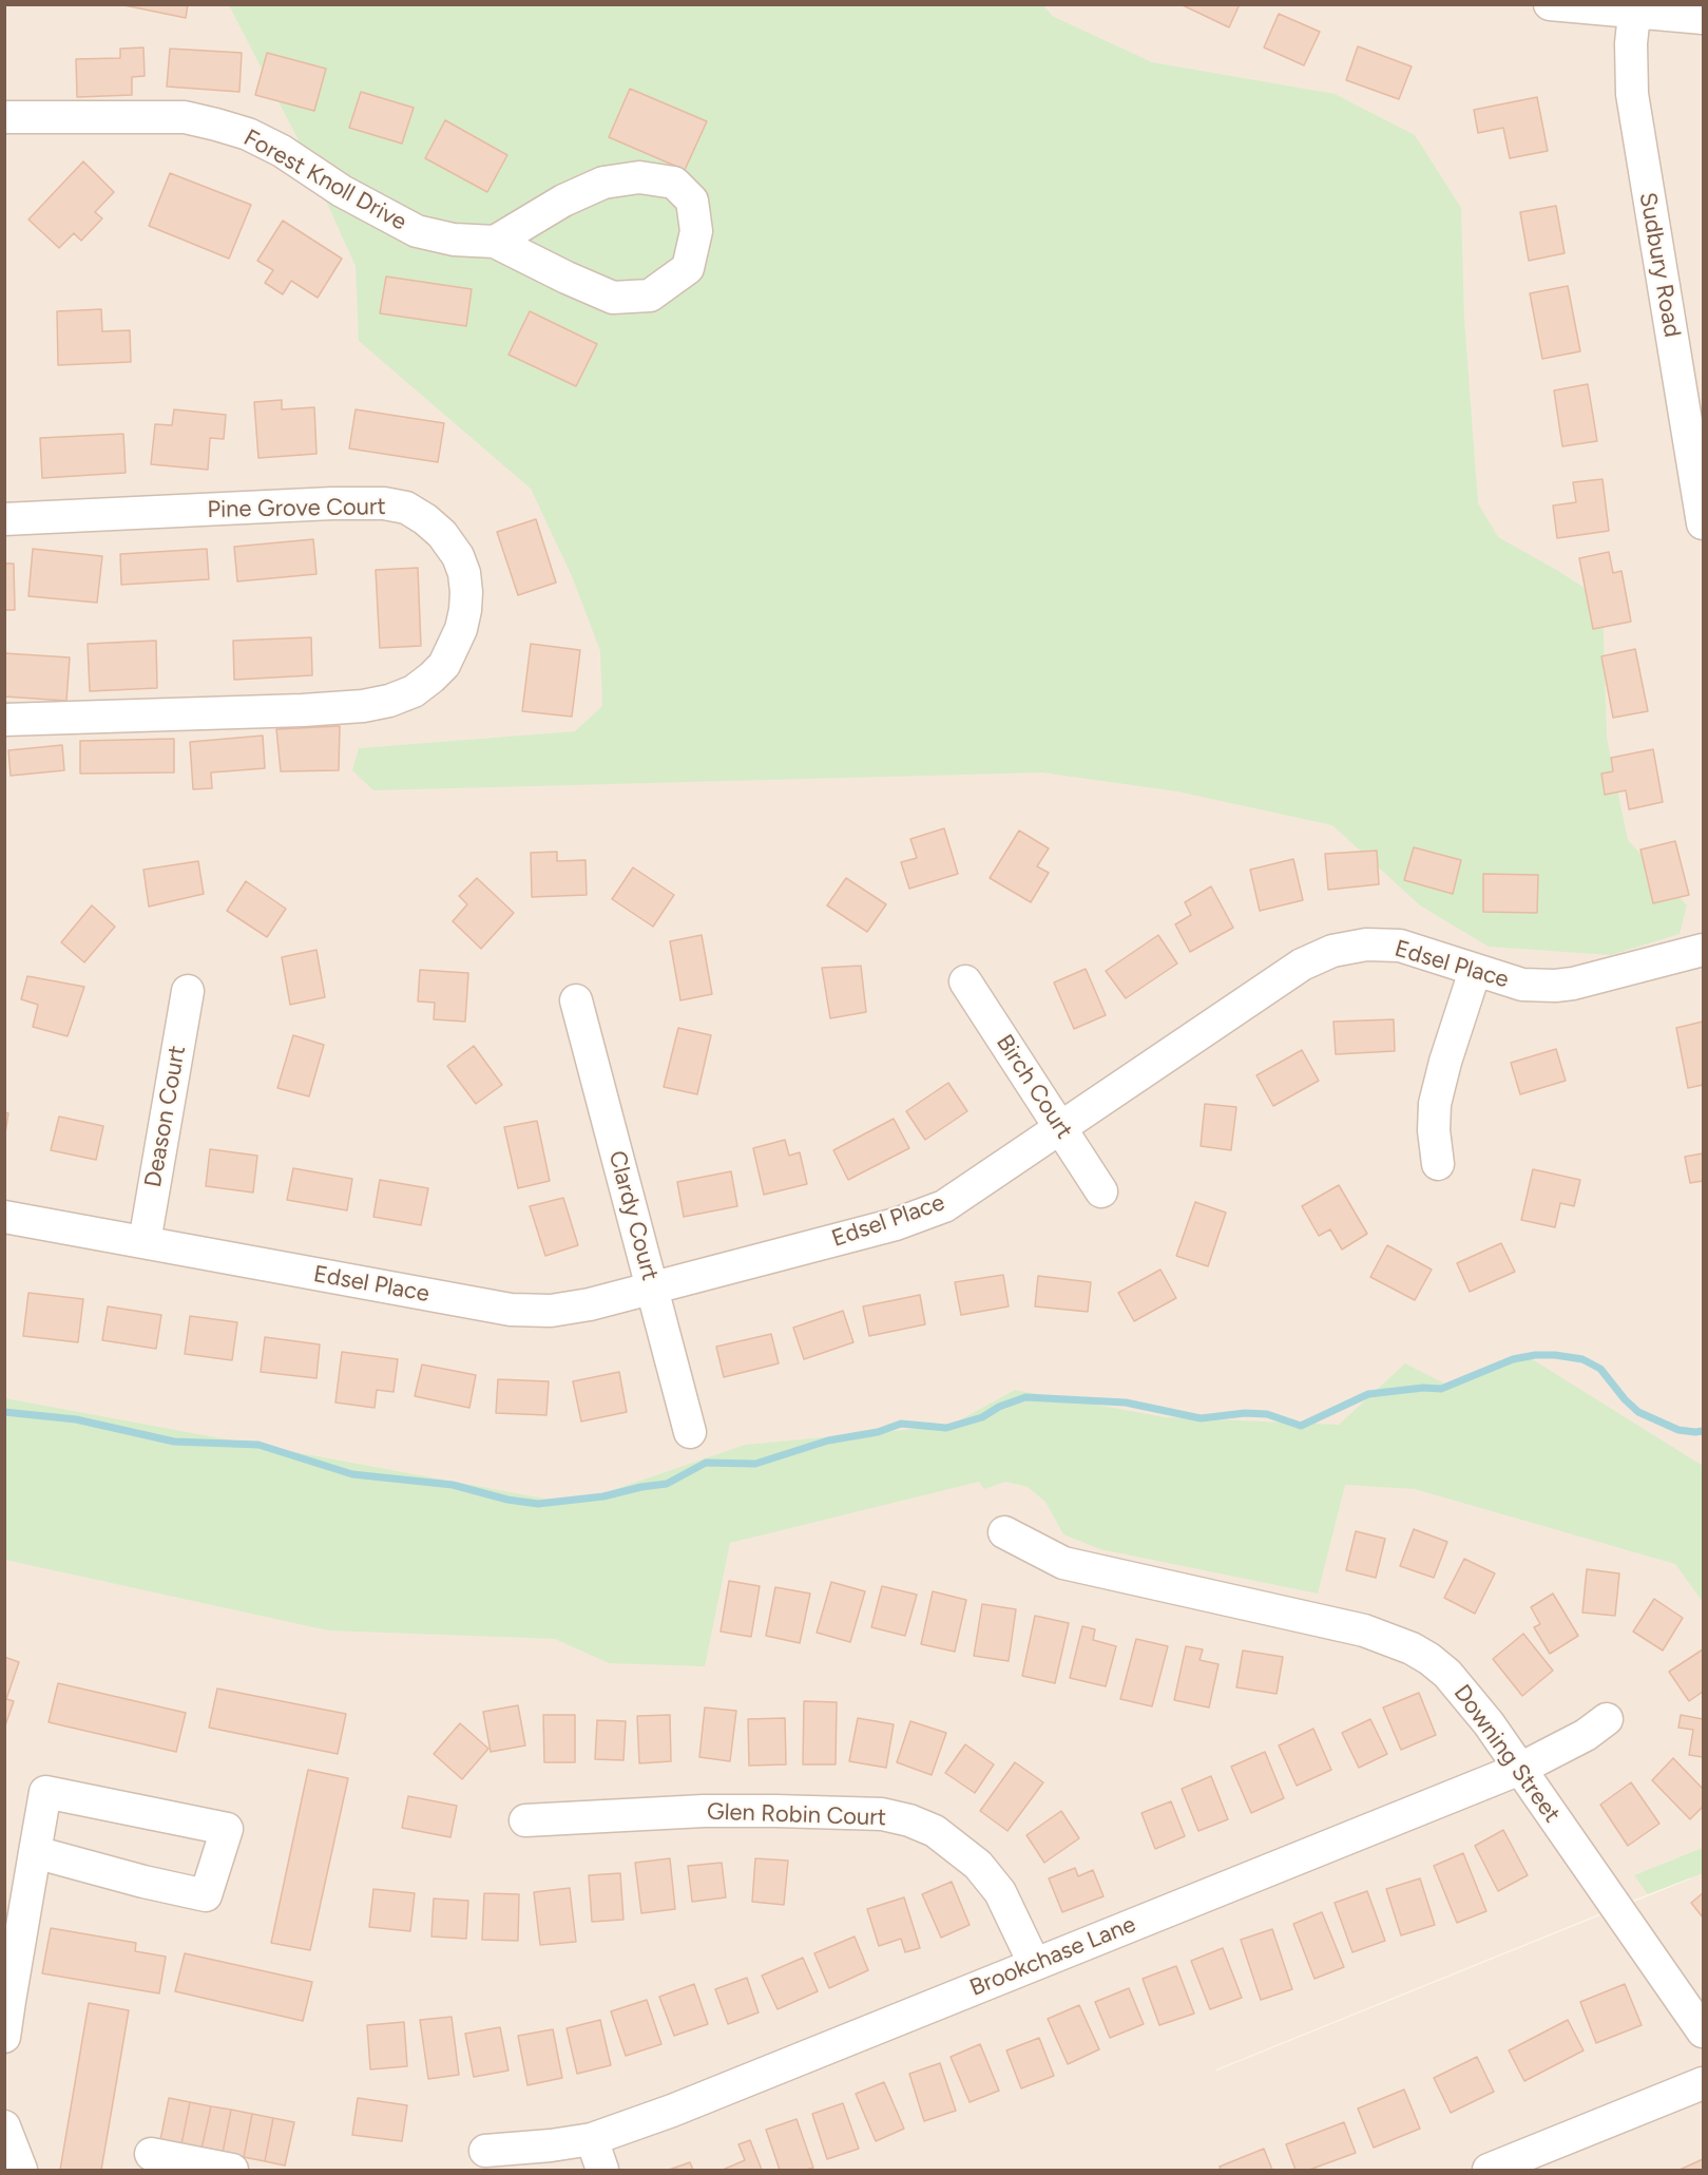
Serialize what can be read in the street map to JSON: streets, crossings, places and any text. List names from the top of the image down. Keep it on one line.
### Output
{"streets":{"street":["Forest Knoll Drive","Sudbury Road","Pine Grove Court","Edsel Place","Birch Court","Deason Court","Clardy Court","Downing Street","Glen Robin Court","Brookchase Lane"]},"crossings":[["Edsel Place","Birch Court"],["Edsel Place","Deason Court"],["Edsel Place","Clardy Court"],["Downing Street","Brookchase Lane"],["Glen Robin Court","Brookchase Lane"]]}
